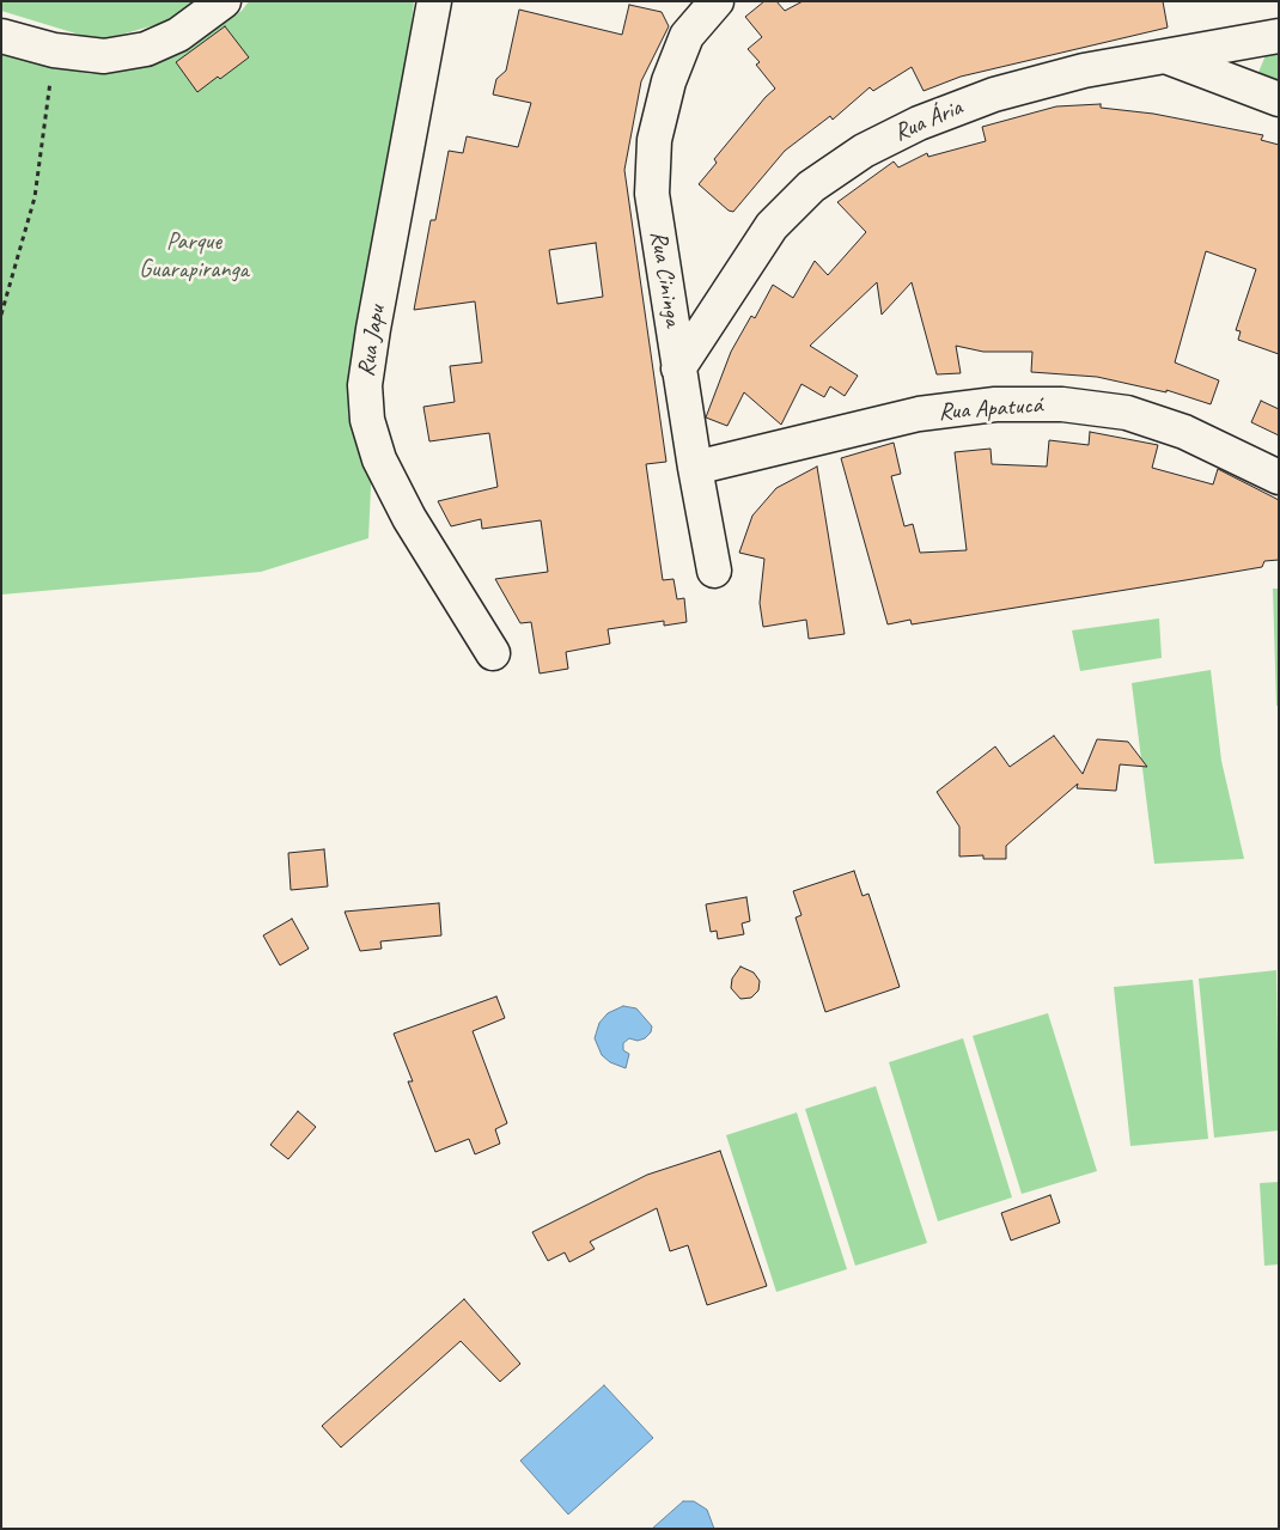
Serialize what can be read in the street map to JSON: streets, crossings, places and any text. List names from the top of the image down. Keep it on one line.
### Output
{"streets":{"street":["Rua Ária","Rua Cininga","Rua Japu","Rua Apatucá"]},"crossings":[["Rua Ária","Rua Cininga"],["Rua Cininga","Rua Apatucá"]],"parks":["Parque Guarapiranga"]}
